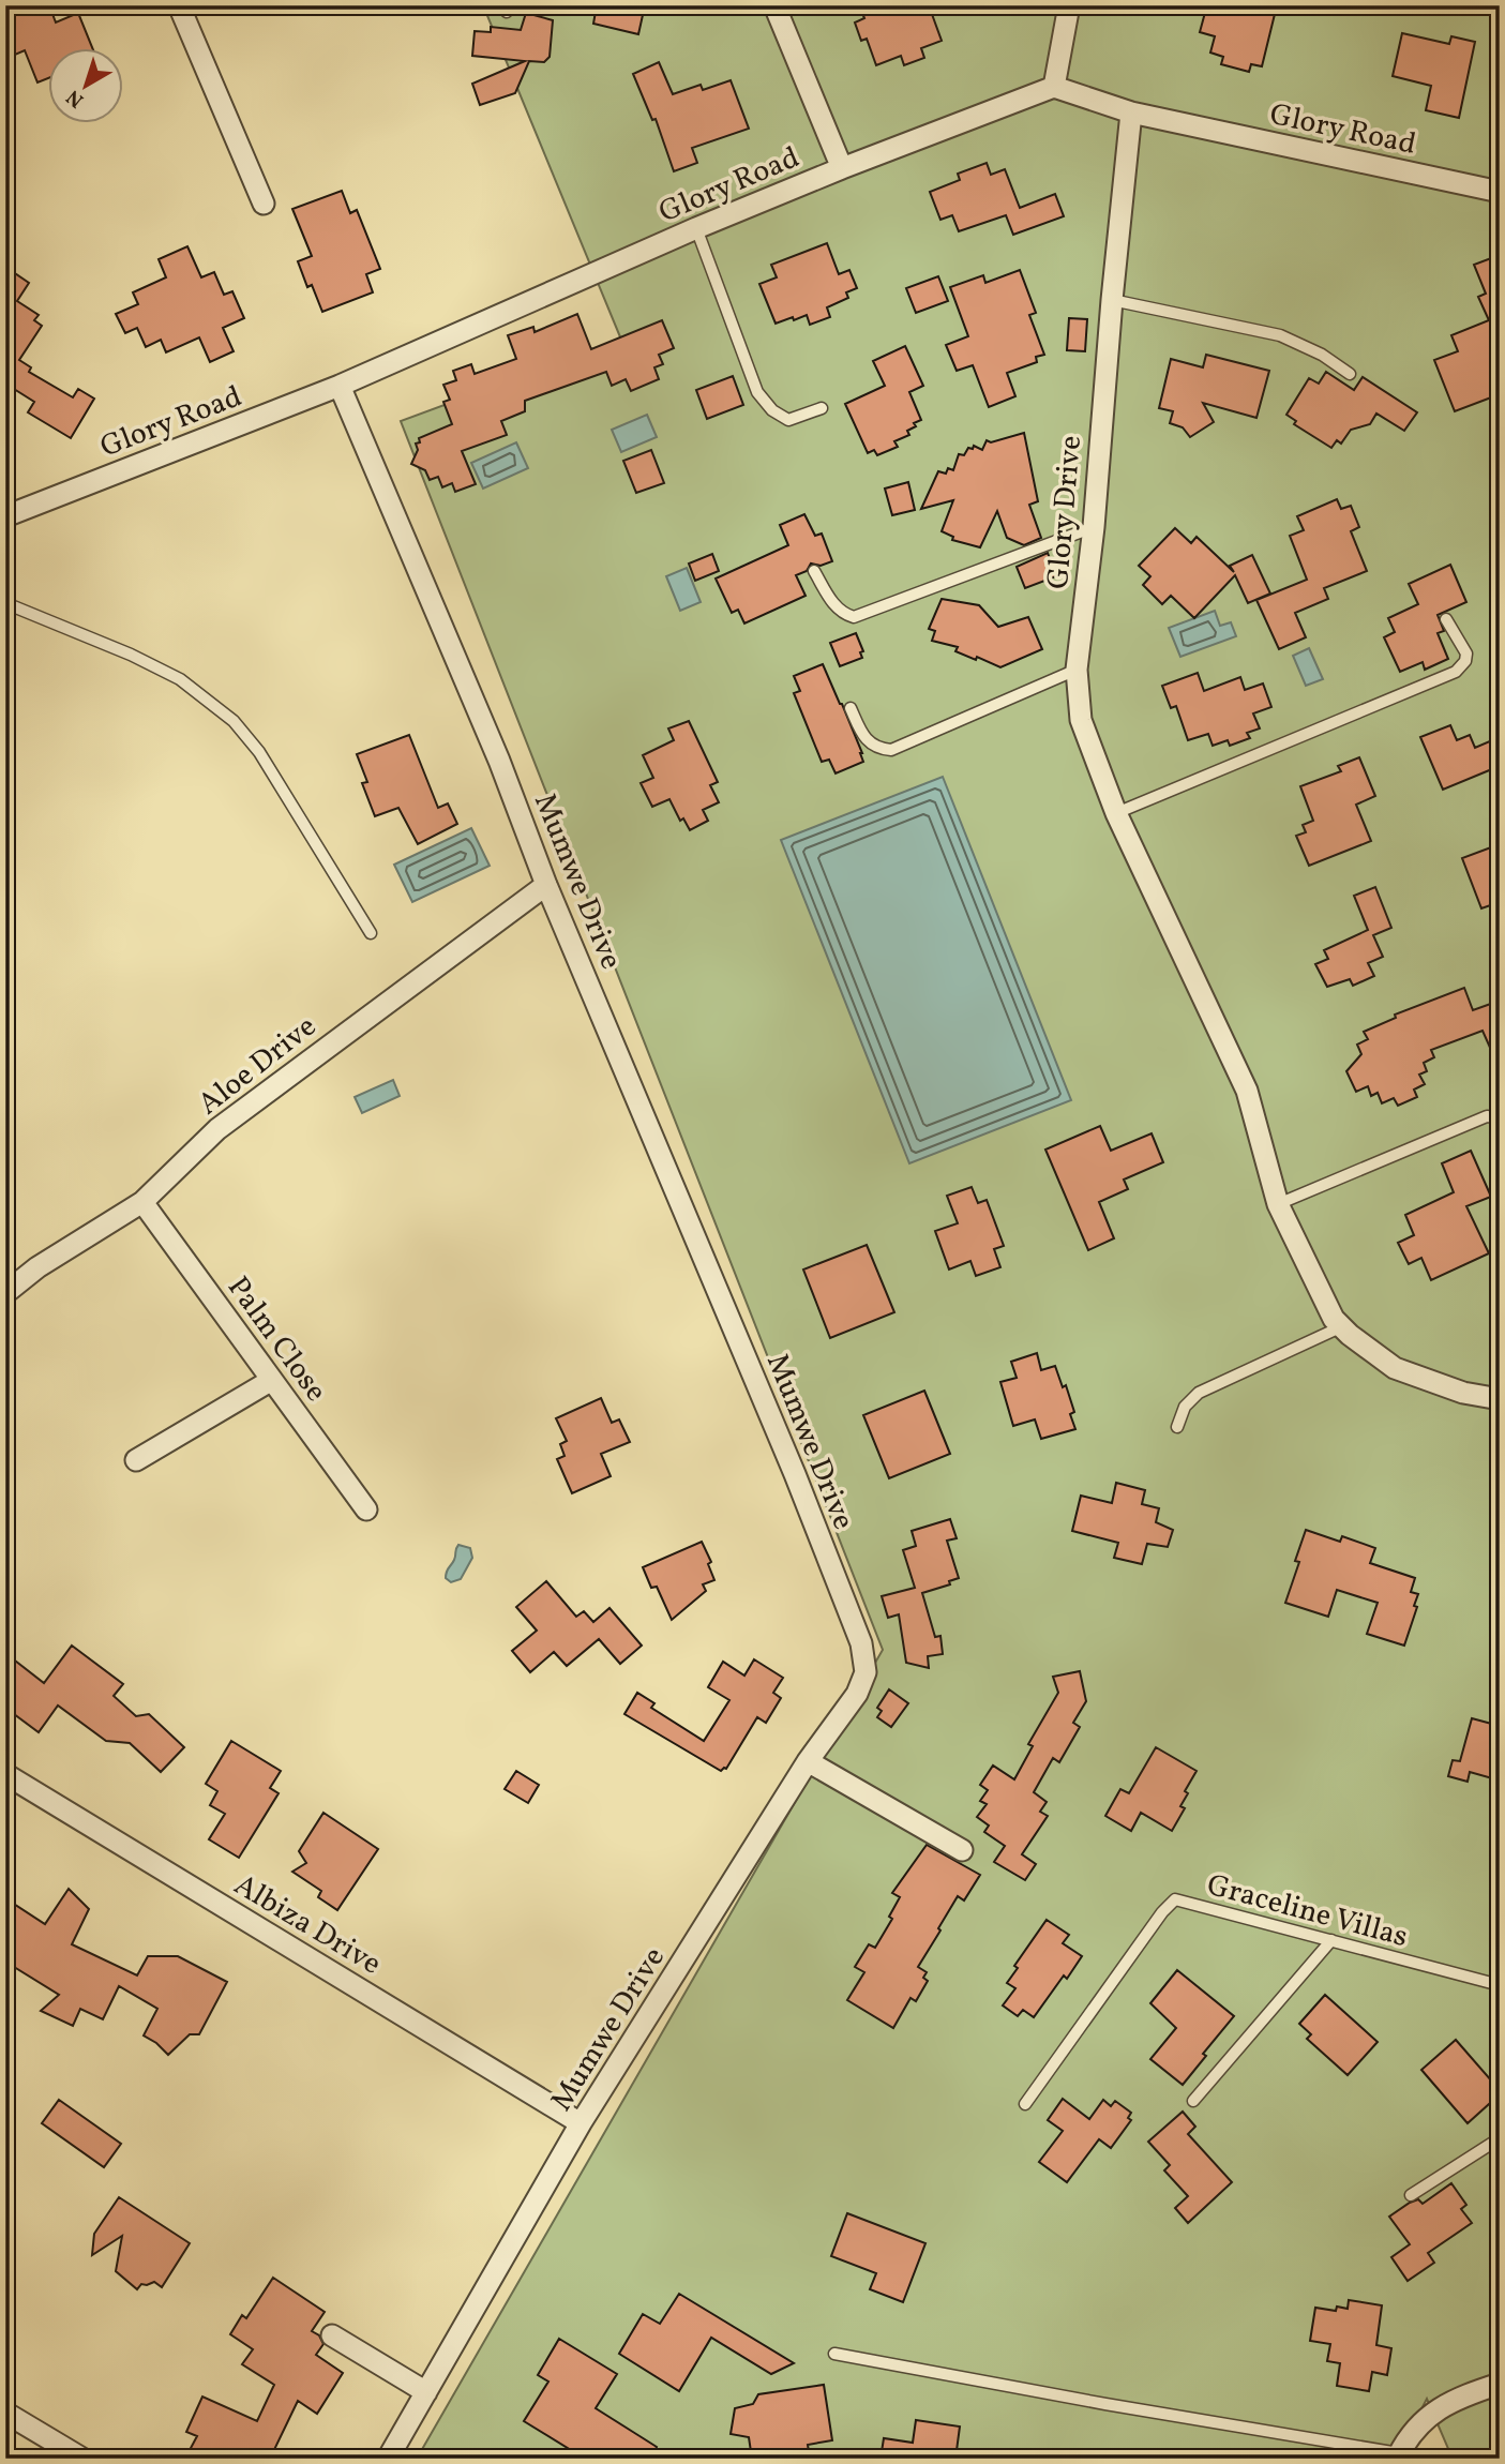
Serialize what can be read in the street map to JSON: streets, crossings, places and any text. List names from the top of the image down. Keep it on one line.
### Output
{"streets":{"street":["Glory Road","Glory Drive","Mumwe Drive","Aloe Drive","Palm Close","Albiza Drive"],"lane":["Graceline Villas"]},"crossings":[["Glory Road","Glory Drive"],["Glory Road","Mumwe Drive"],["Mumwe Drive","Aloe Drive"],["Mumwe Drive","Albiza Drive"],["Aloe Drive","Palm Close"]],"north":"bottom left"}
